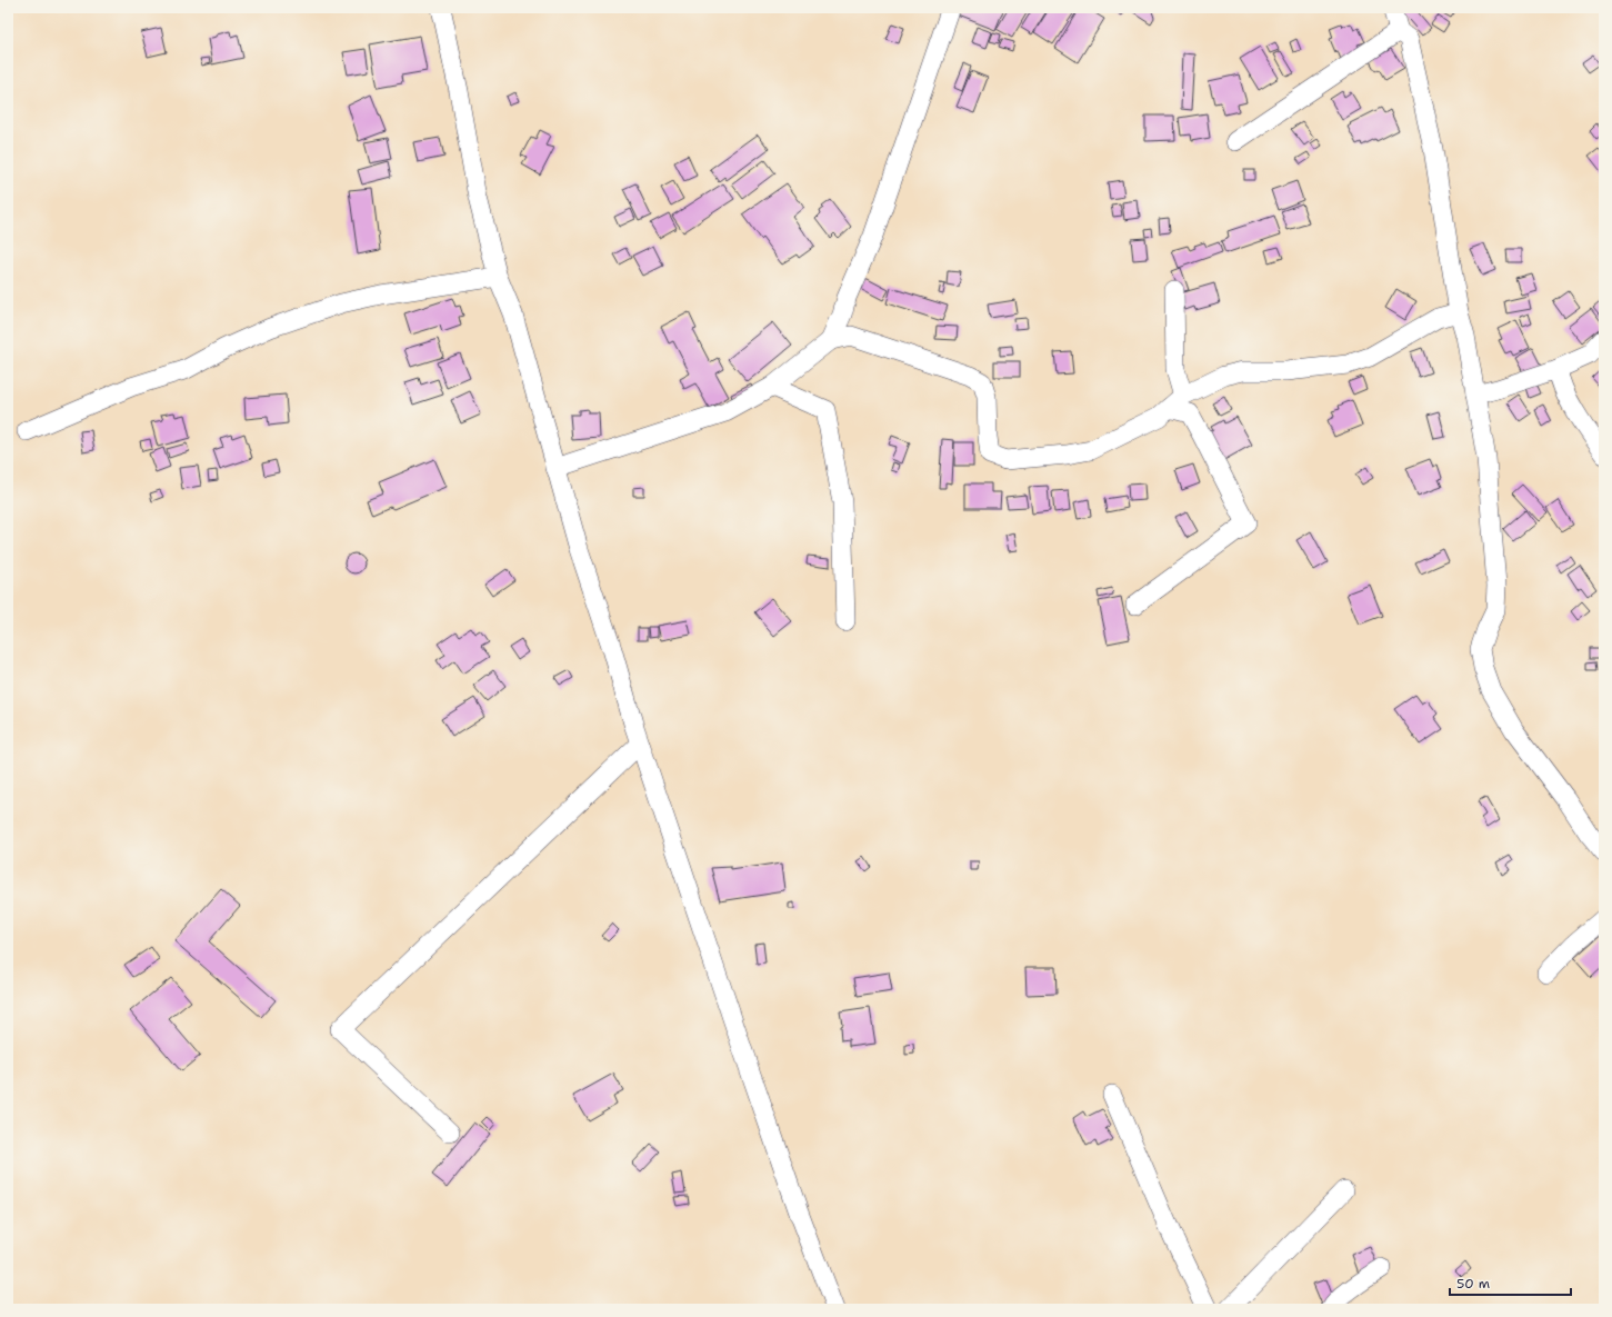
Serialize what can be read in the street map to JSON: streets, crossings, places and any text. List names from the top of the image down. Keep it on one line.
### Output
{"scale_bar":"50 m"}
